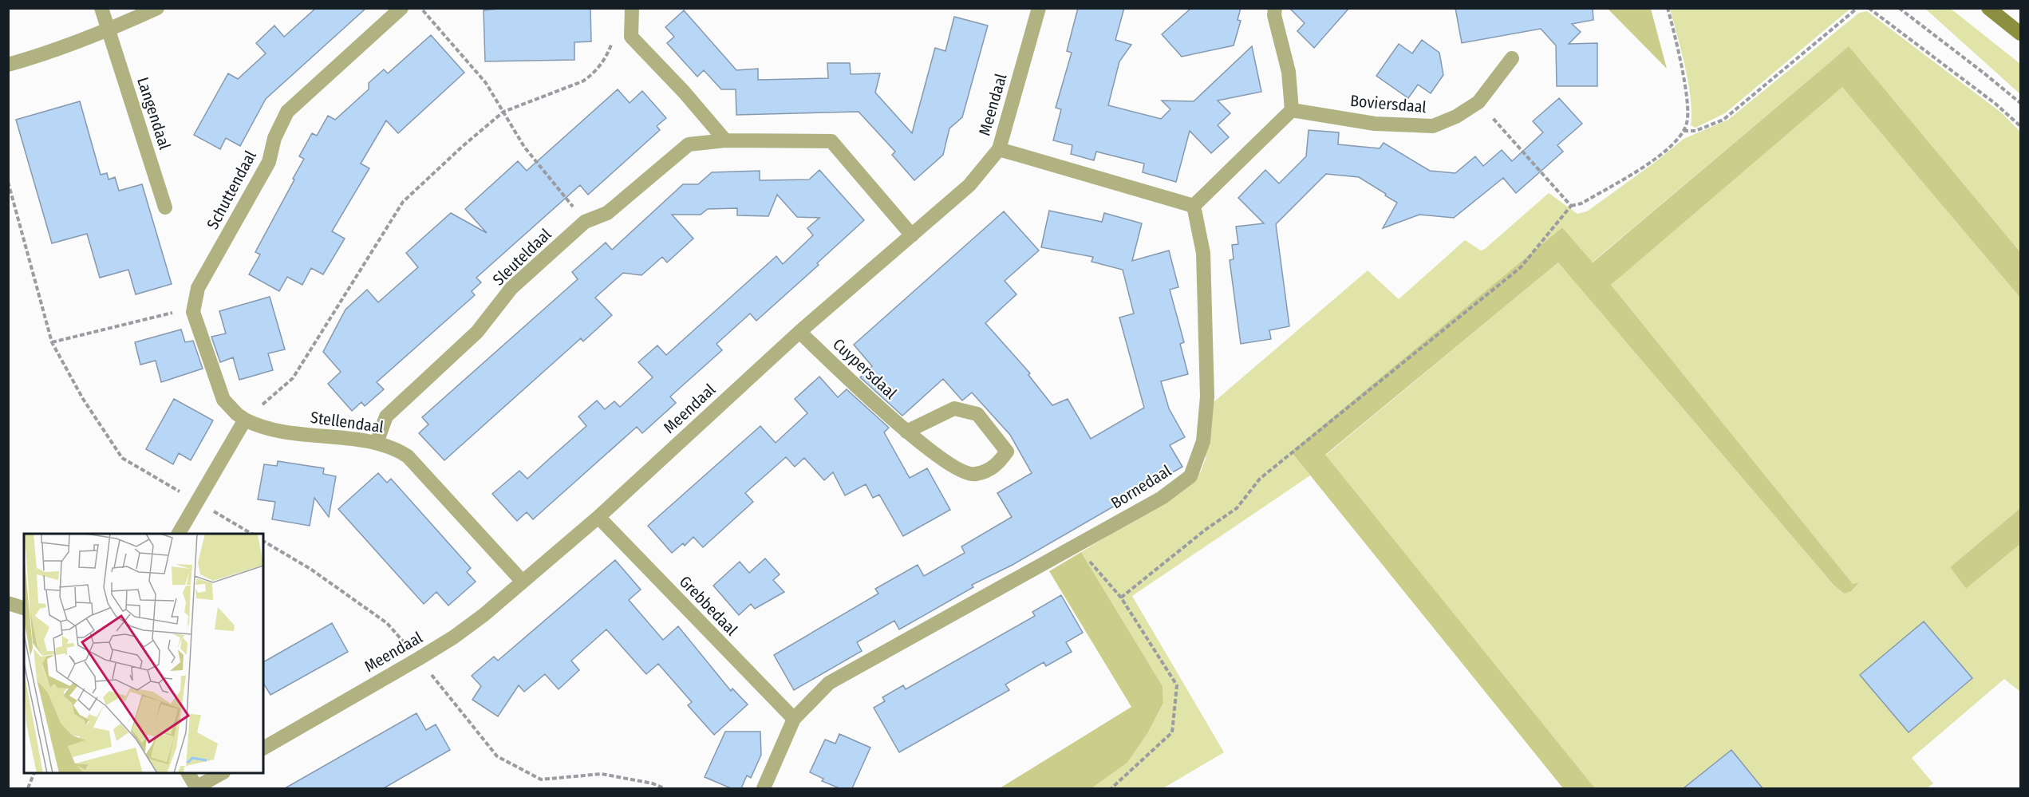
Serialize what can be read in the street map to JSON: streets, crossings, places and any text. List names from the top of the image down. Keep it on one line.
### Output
{"streets":{"street":["Boviersdaal","Meendaal","Langendaal","Schuttendaal","Sleuteldaal","Cuypersdaal","Stellendaal","Bornedaal","Grebbedaal"]},"crossings":[["Meendaal","Sleuteldaal"],["Meendaal","Cuypersdaal"],["Meendaal","Stellendaal"],["Meendaal","Grebbedaal"],["Schuttendaal","Stellendaal"],["Sleuteldaal","Stellendaal"],["Bornedaal","Grebbedaal"]]}
